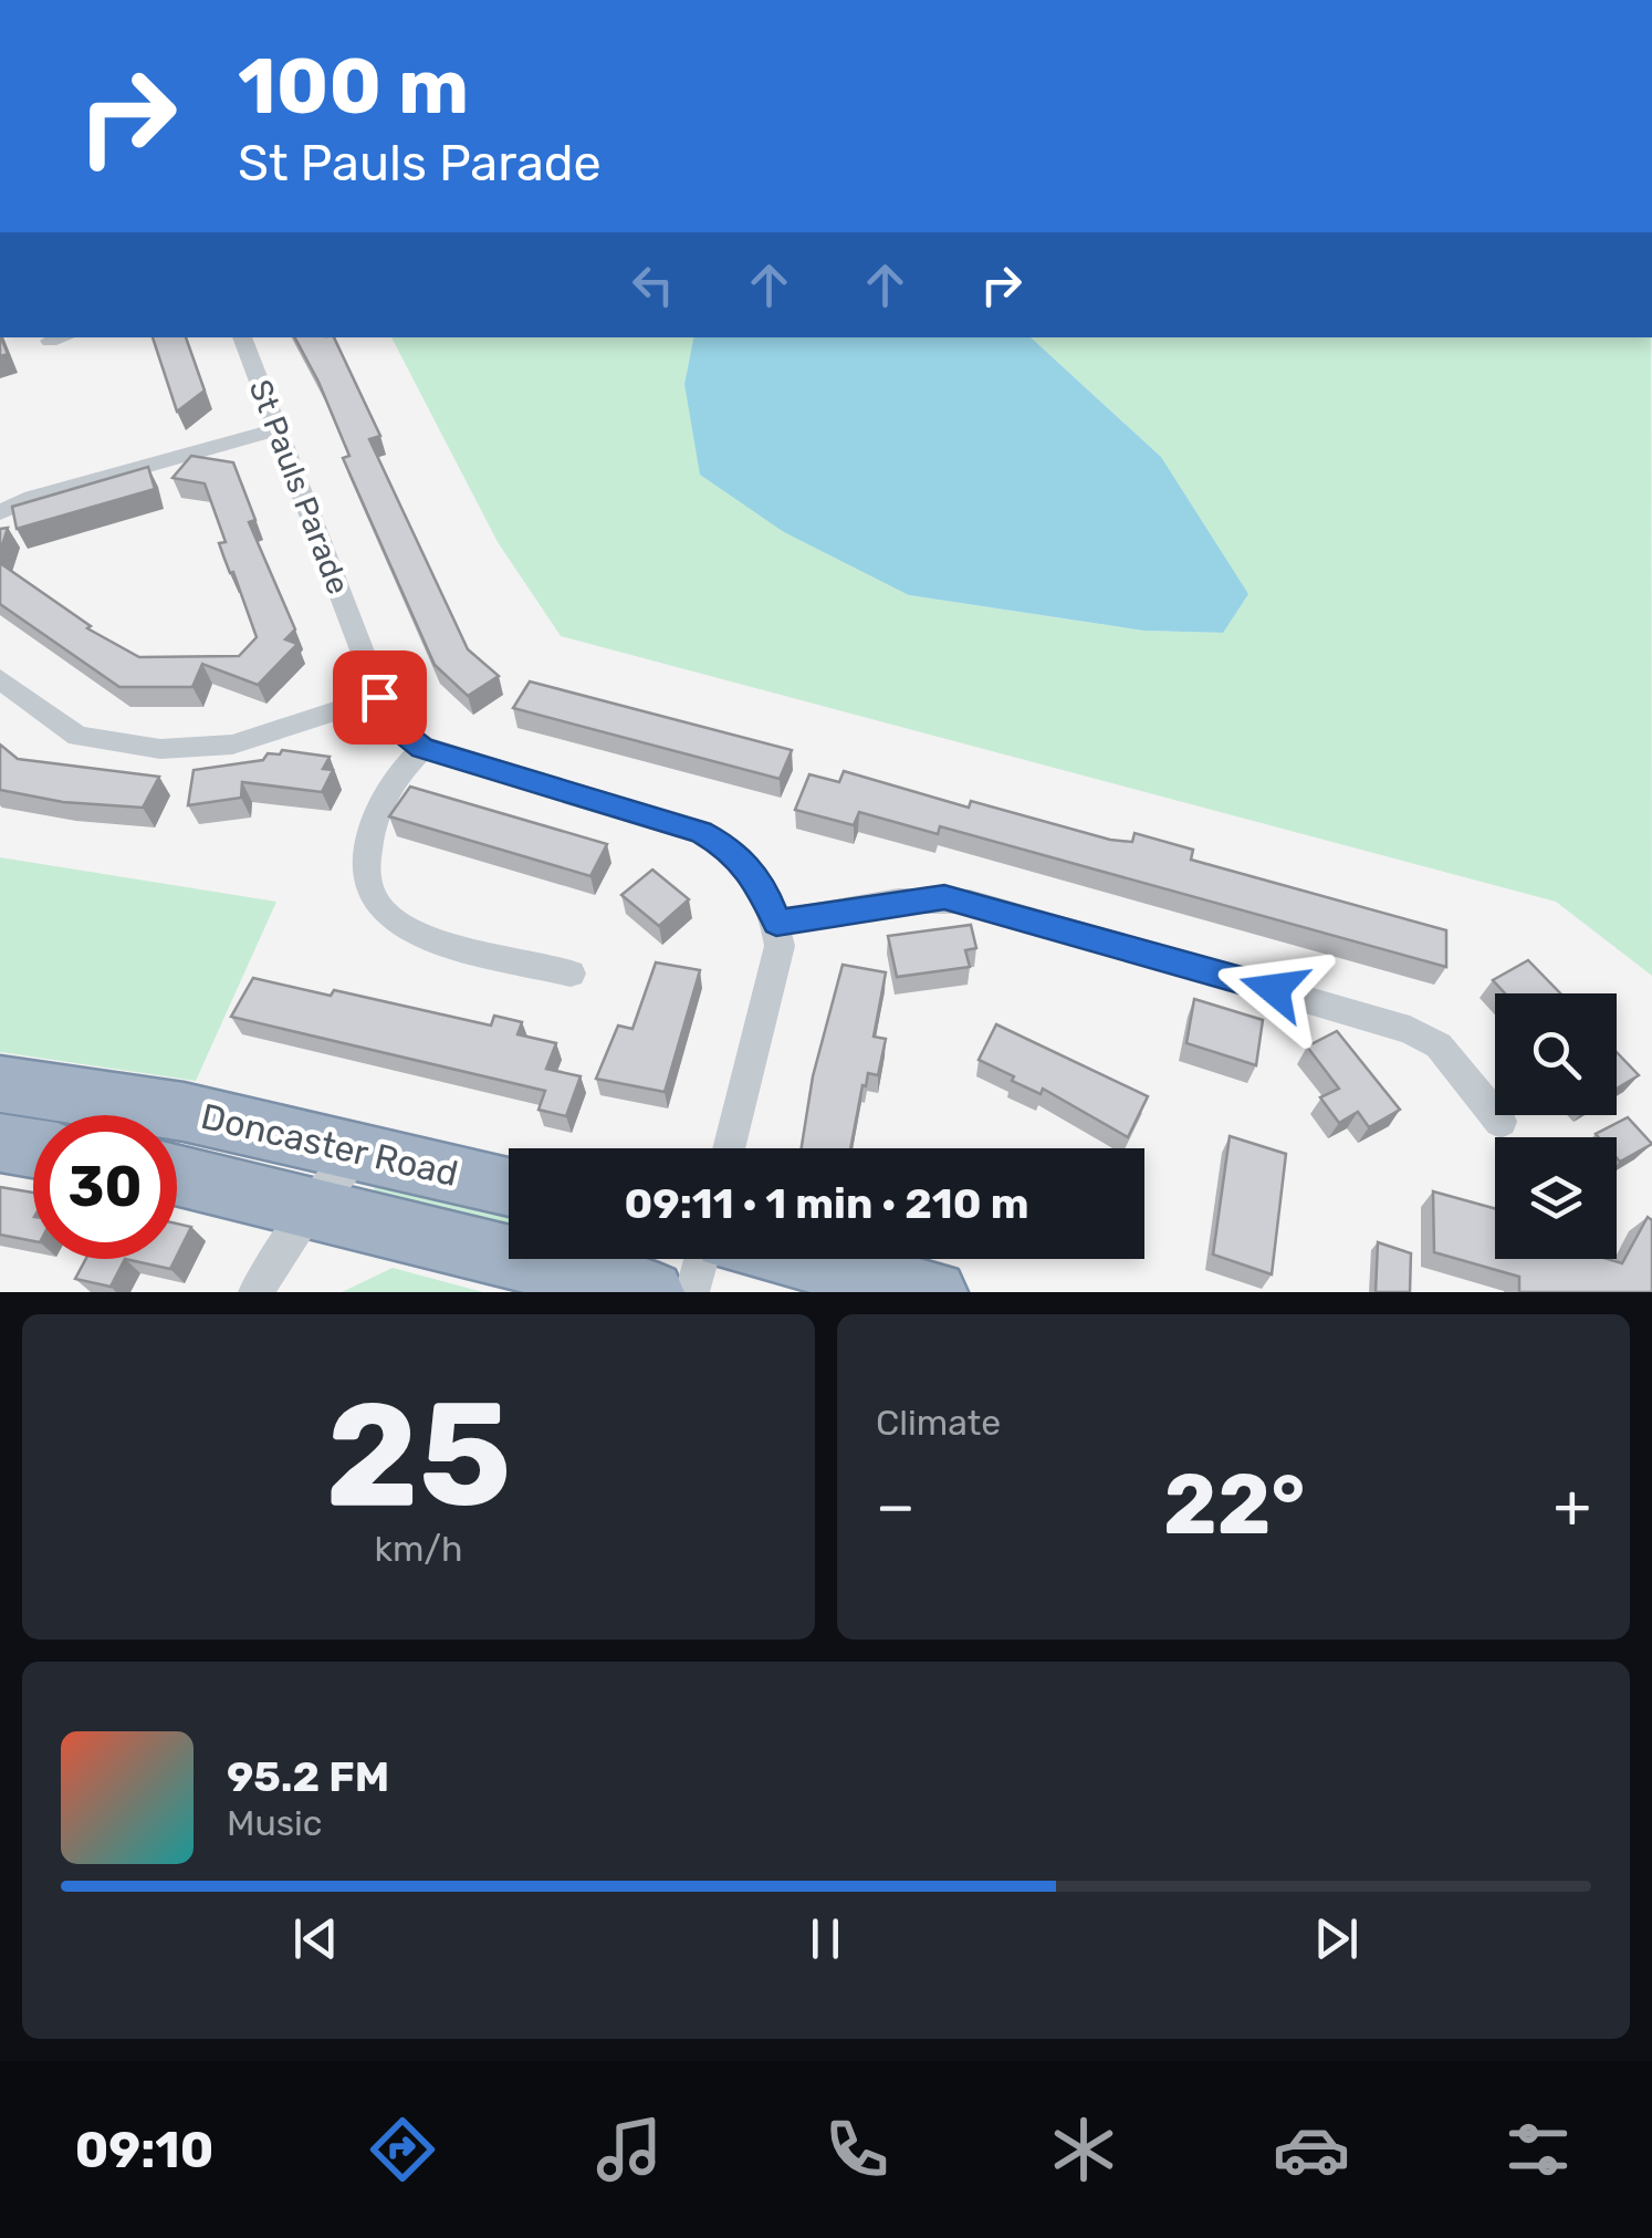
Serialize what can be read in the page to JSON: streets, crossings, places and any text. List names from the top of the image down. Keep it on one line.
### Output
{"streets":{"highway":["Doncaster Road"],"street":["St Pauls Parade"]},"page":{"turn":["100 m","St Pauls Parade"],"limit":"30","trip":"09:11 · 1 min · 210 m","tile":[["25","km/h"],"Climate"],"heat":["−","22°","+"],"song":["95.2 FM","Music"],"tabs":"09:10"}}
